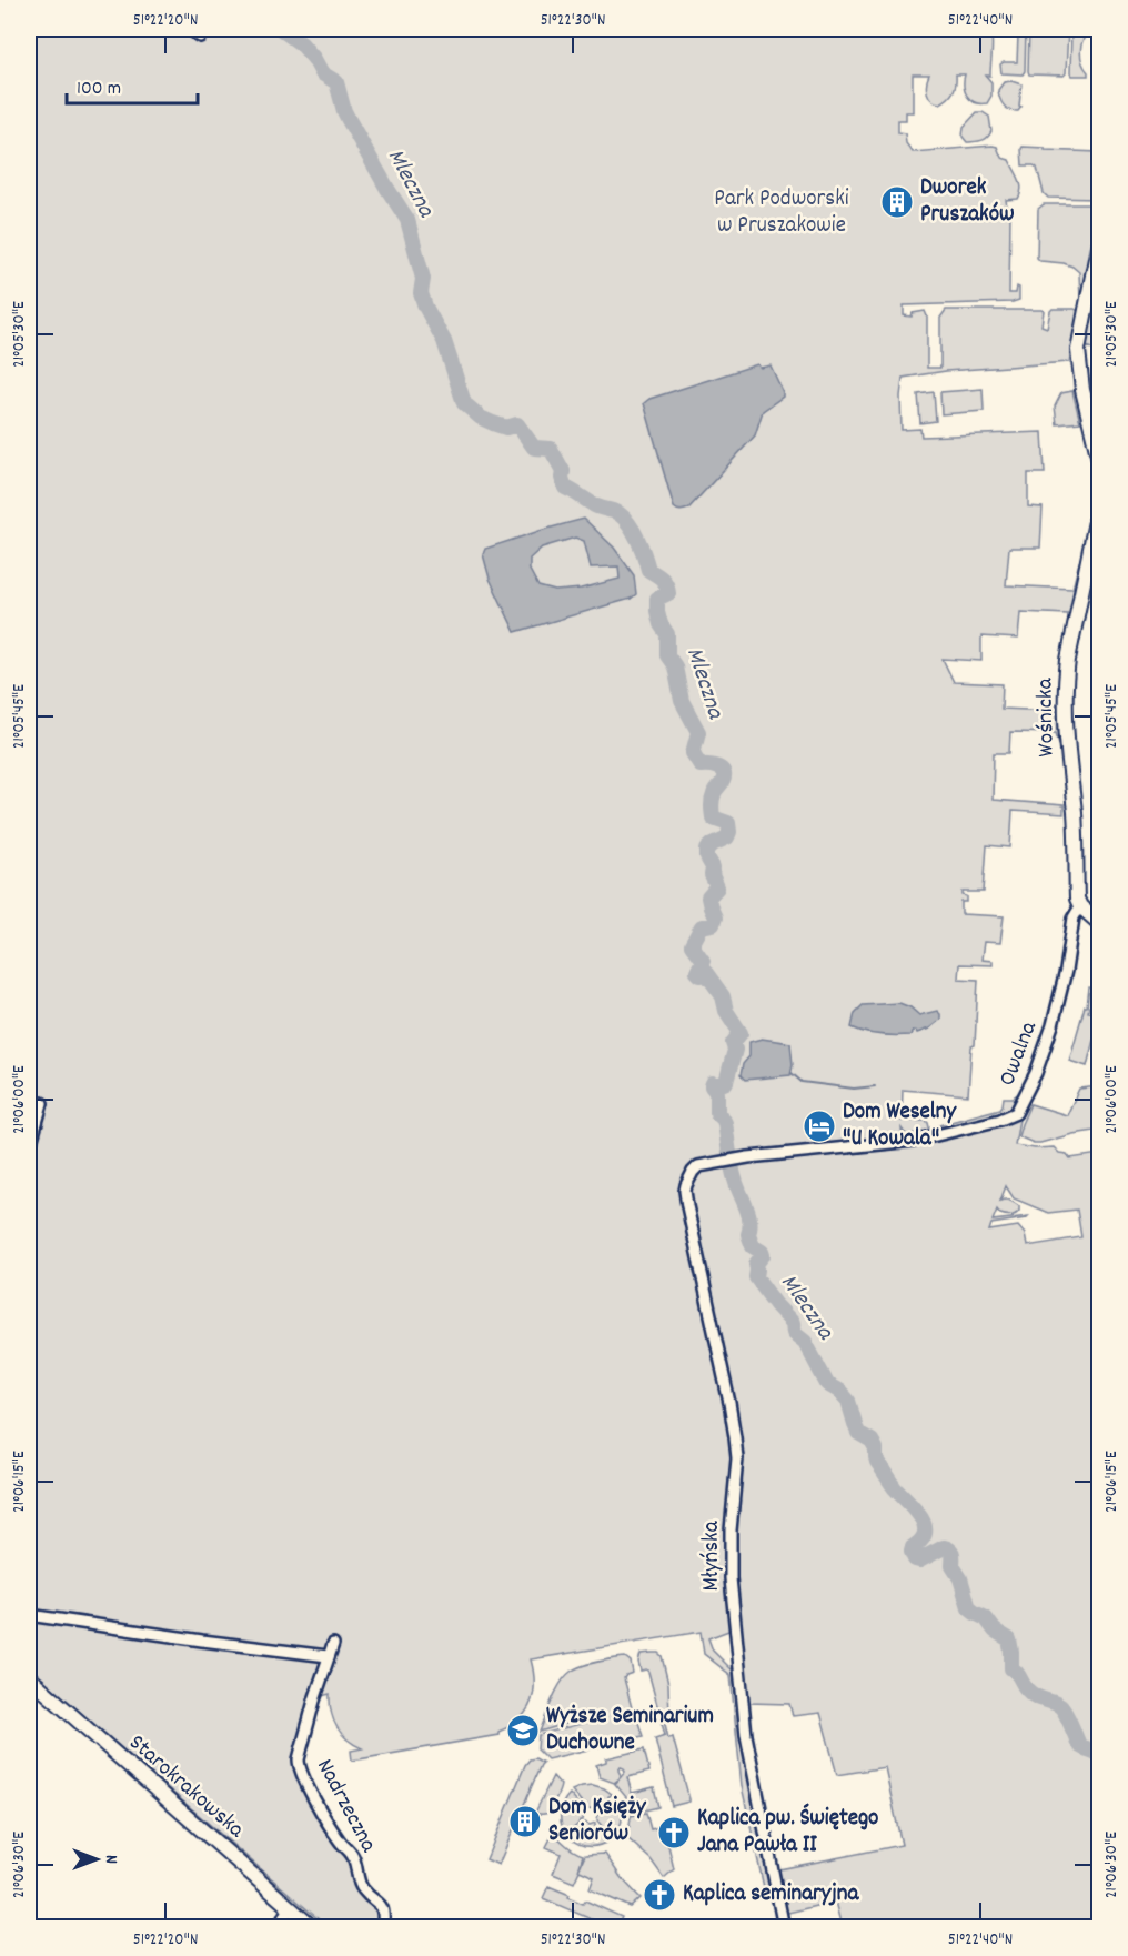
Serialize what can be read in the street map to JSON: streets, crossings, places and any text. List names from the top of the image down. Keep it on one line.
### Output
{"streets":{"street":["Wośnicka","Owalna","Młyńska","Starokrakowska","Nadrzeczna"]},"crossings":[["Wośnicka","Owalna"],["Owalna","Młyńska"]],"water":["Mleczna"],"parks":["Park Podworski w Pruszakowie"],"places":{"building":["Dworek Pruszaków","Dom Księży Seniorów"],"hotel":["Dom Weselny \"U Kowala\""],"school or university":["Wyższe Seminarium Duchowne"],"church":["Kaplica pw. Świętego Jana Pawła II","Kaplica seminaryjna"]},"scale_bar":"100 m","north":"right","coordinates":["51°22'20\"N","51°22'30\"N","51°22'40\"N","21°05'30\"E","21°05'45\"E","21°06'00\"E","21°06'15\"E","21°06'30\"E"]}
